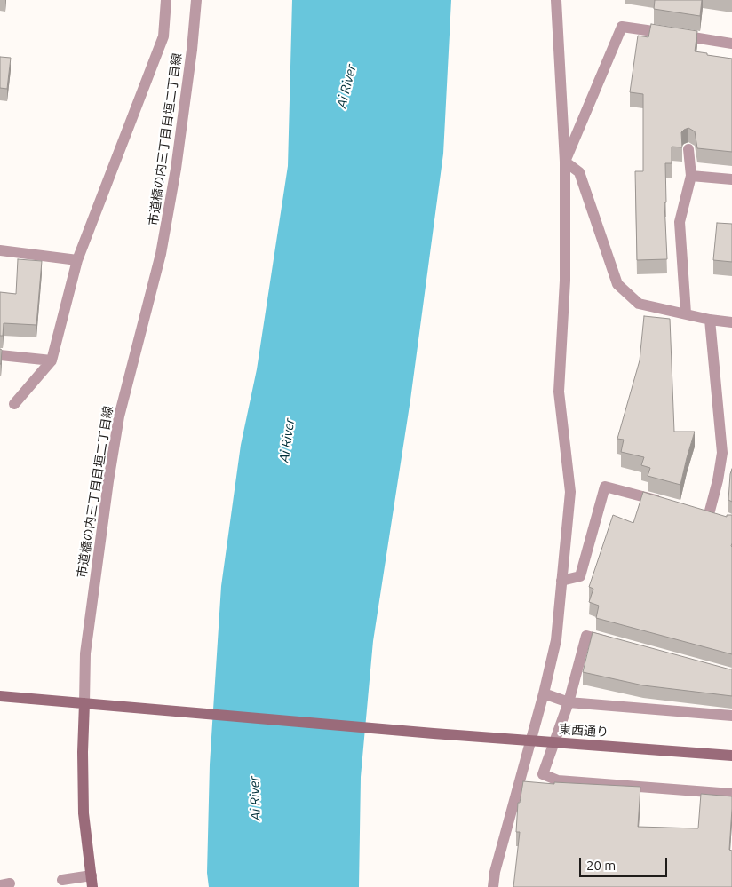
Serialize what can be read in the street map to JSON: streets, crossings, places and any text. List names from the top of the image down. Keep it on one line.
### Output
{"streets":{"street":["市道橋の内三丁目目垣二丁目線","東西通り"]},"crossings":[["市道橋の内三丁目目垣二丁目線","東西通り"]],"water":["Ai River"],"scale_bar":"20 m"}
